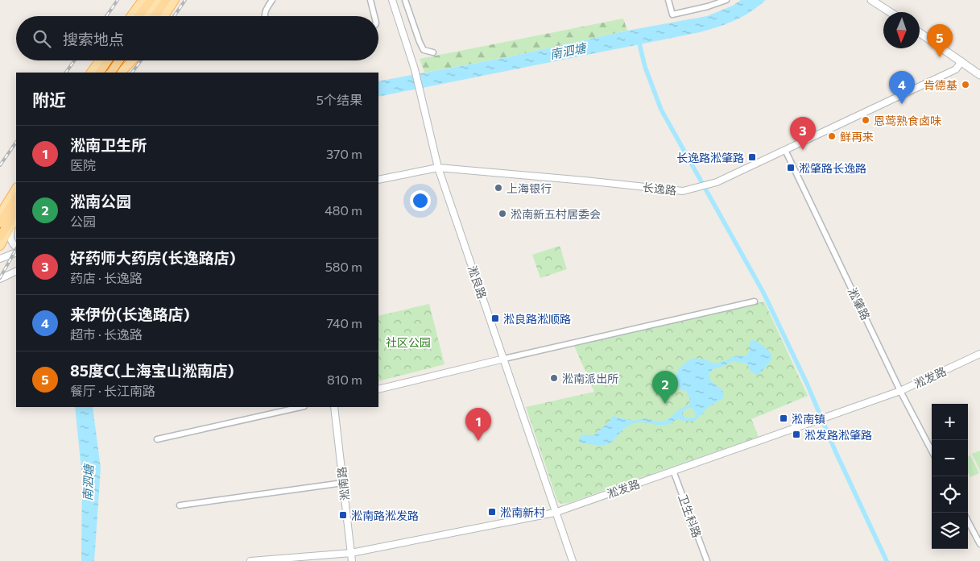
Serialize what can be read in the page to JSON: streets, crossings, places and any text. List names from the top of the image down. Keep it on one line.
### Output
{"streets":{"street":["长逸路","淞良路","淞肇路","淞发路","淞南路","卫生科路"]},"crossings":[["长逸路","淞良路"],["长逸路","淞肇路"],["淞良路","淞发路"],["淞肇路","淞发路"],["淞发路","淞南路"],["淞发路","卫生科路"]],"water":["南泗塘"],"parks":["社区公园"],"places":{"other":["肯德基","恩莺熟食卤味","鲜再来","上海银行","淞南新五村居委会","淞南派出所"],"transit":["长逸路淞肇路","淞肇路长逸路","淞良路淞顺路","淞南镇","淞发路淞肇路","淞南新村","淞南路淞发路"]},"north":"bottom","page":{"search":"搜索地点","pins":["5","4","3","2","1"],"heading":["附近","5个结果"],"list":[{"mark":"1","name":"淞南卫生所","note":"医院","value":"370 m"},{"mark":"2","name":"淞南公园","note":"公园","value":"480 m"},{"mark":"3","name":"好药师大药房(长逸路店)","note":"药店 · 长逸路","value":"580 m"},{"mark":"4","name":"来伊份(长逸路店)","note":"超市 · 长逸路","value":"740 m"},{"mark":"5","name":"85度C(上海宝山淞南店)","note":"餐厅 · 长江南路","value":"810 m"}],"map_buttons":["+","−"]}}
